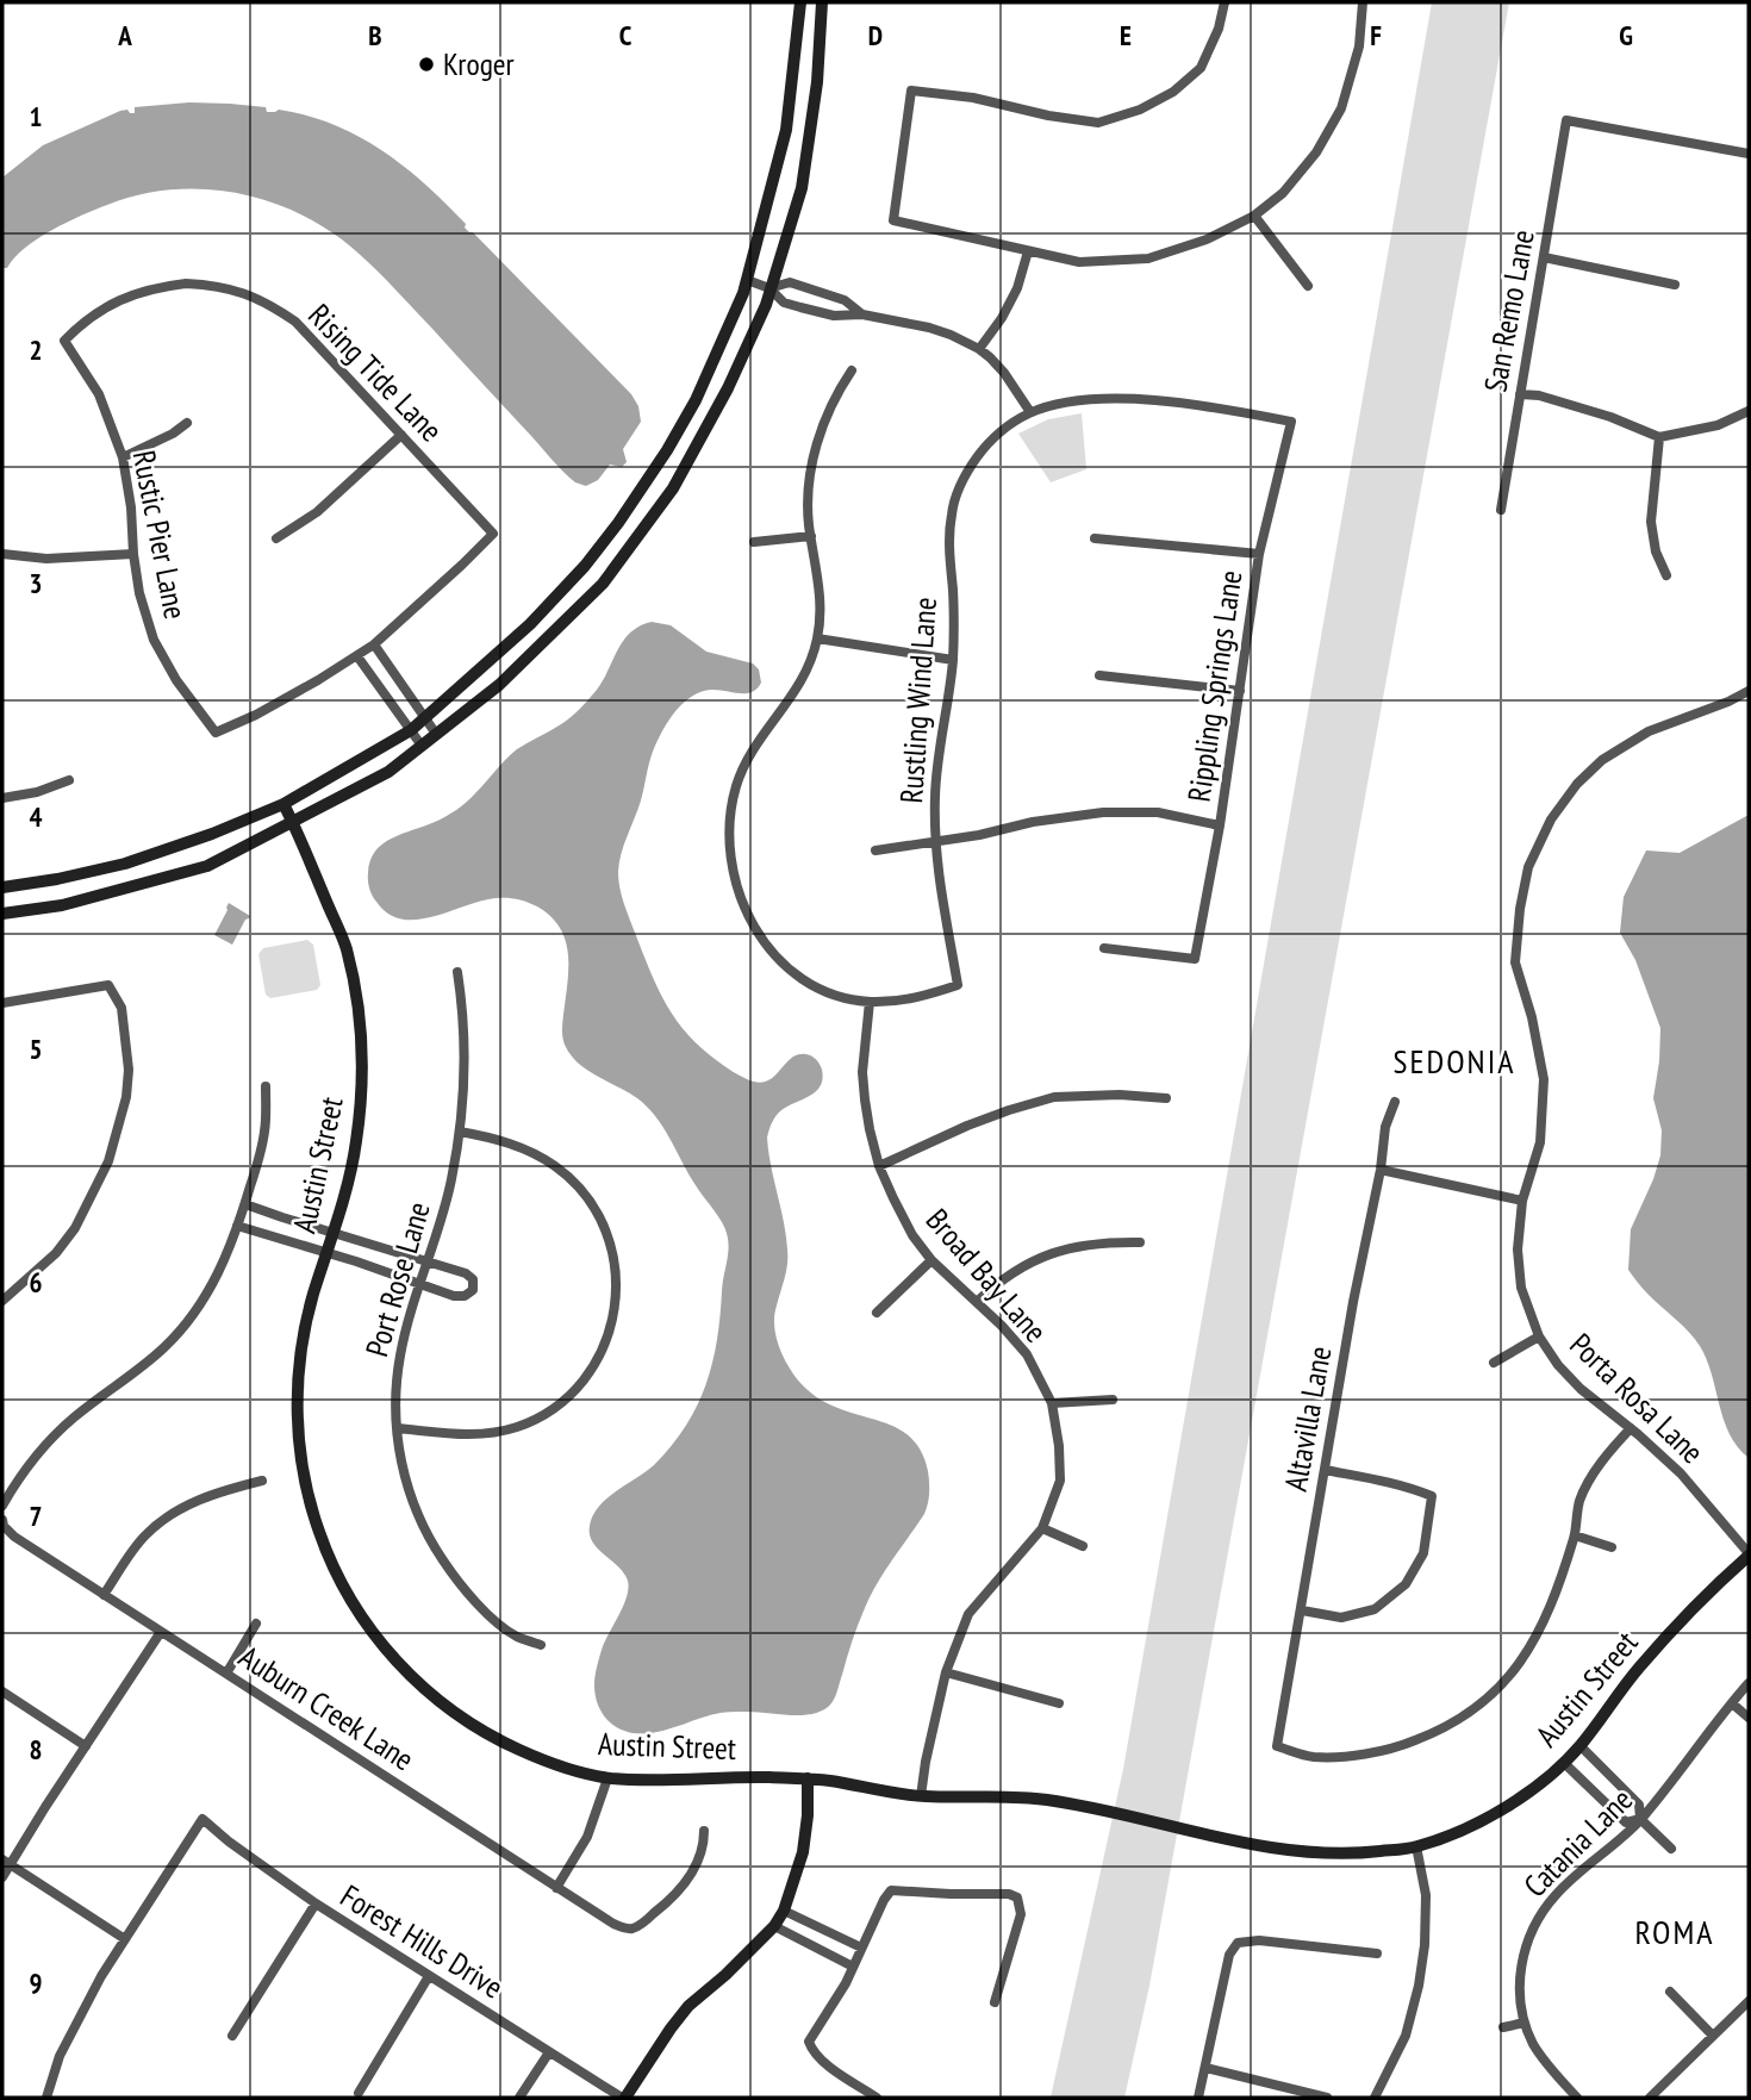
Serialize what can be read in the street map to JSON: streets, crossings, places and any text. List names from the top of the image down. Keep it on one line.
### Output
{"streets":{"street":["San Remo Lane","Rising Tide Lane","Rustic Pier Lane","Rippling Springs Lane","Rustling Wind Lane","Austin Street","Broad Bay Lane","Port Rose Lane","Porta Rosa Lane","Altavilla Lane","Auburn Creek Lane","Catania Lane","Forest Hills Drive"]},"crossings":[["Rising Tide Lane","Rustic Pier Lane"],["Rippling Springs Lane","Rustling Wind Lane"],["Rustling Wind Lane","Broad Bay Lane"],["Austin Street","Broad Bay Lane"],["Austin Street","Porta Rosa Lane"]],"districts":["SEDONIA","ROMA"],"places":["Kroger"],"grid":{"columns":["A","B","C","D","E","F","G"],"rows":["1","2","3","4","5","6","7","8","9"]}}
